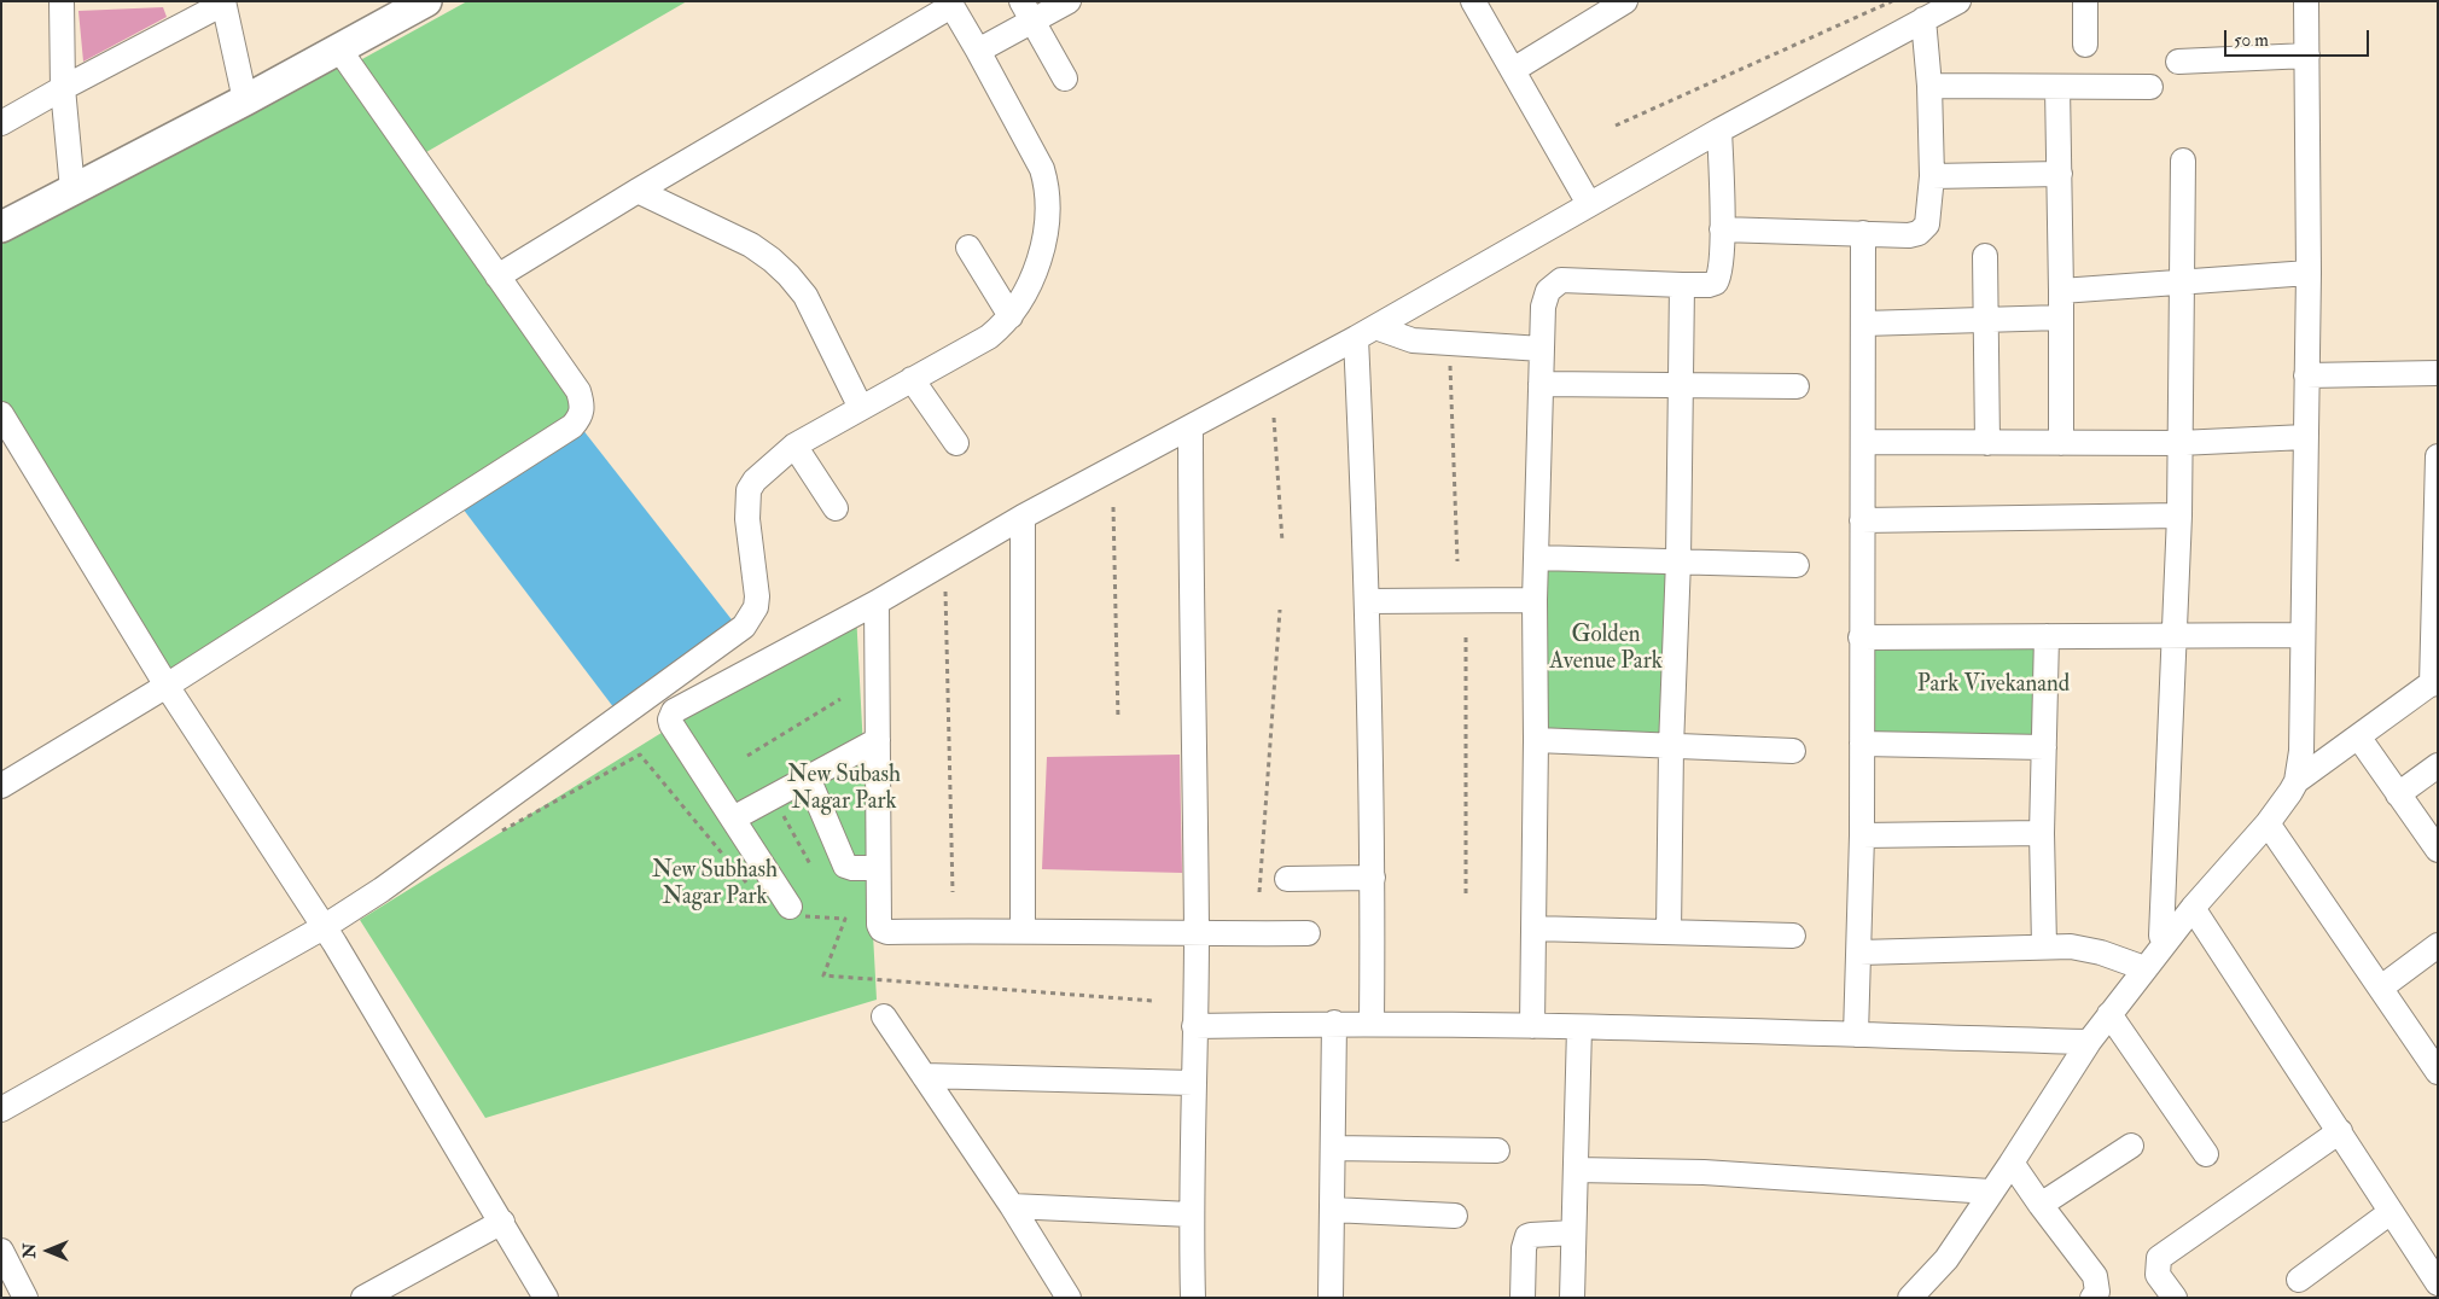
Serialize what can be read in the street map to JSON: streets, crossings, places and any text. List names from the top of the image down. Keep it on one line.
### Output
{"parks":["Golden Avenue Park","Park Vivekanand","New Subash Nagar Park","New Subhash Nagar Park"],"scale_bar":"50 m","north":"left"}
